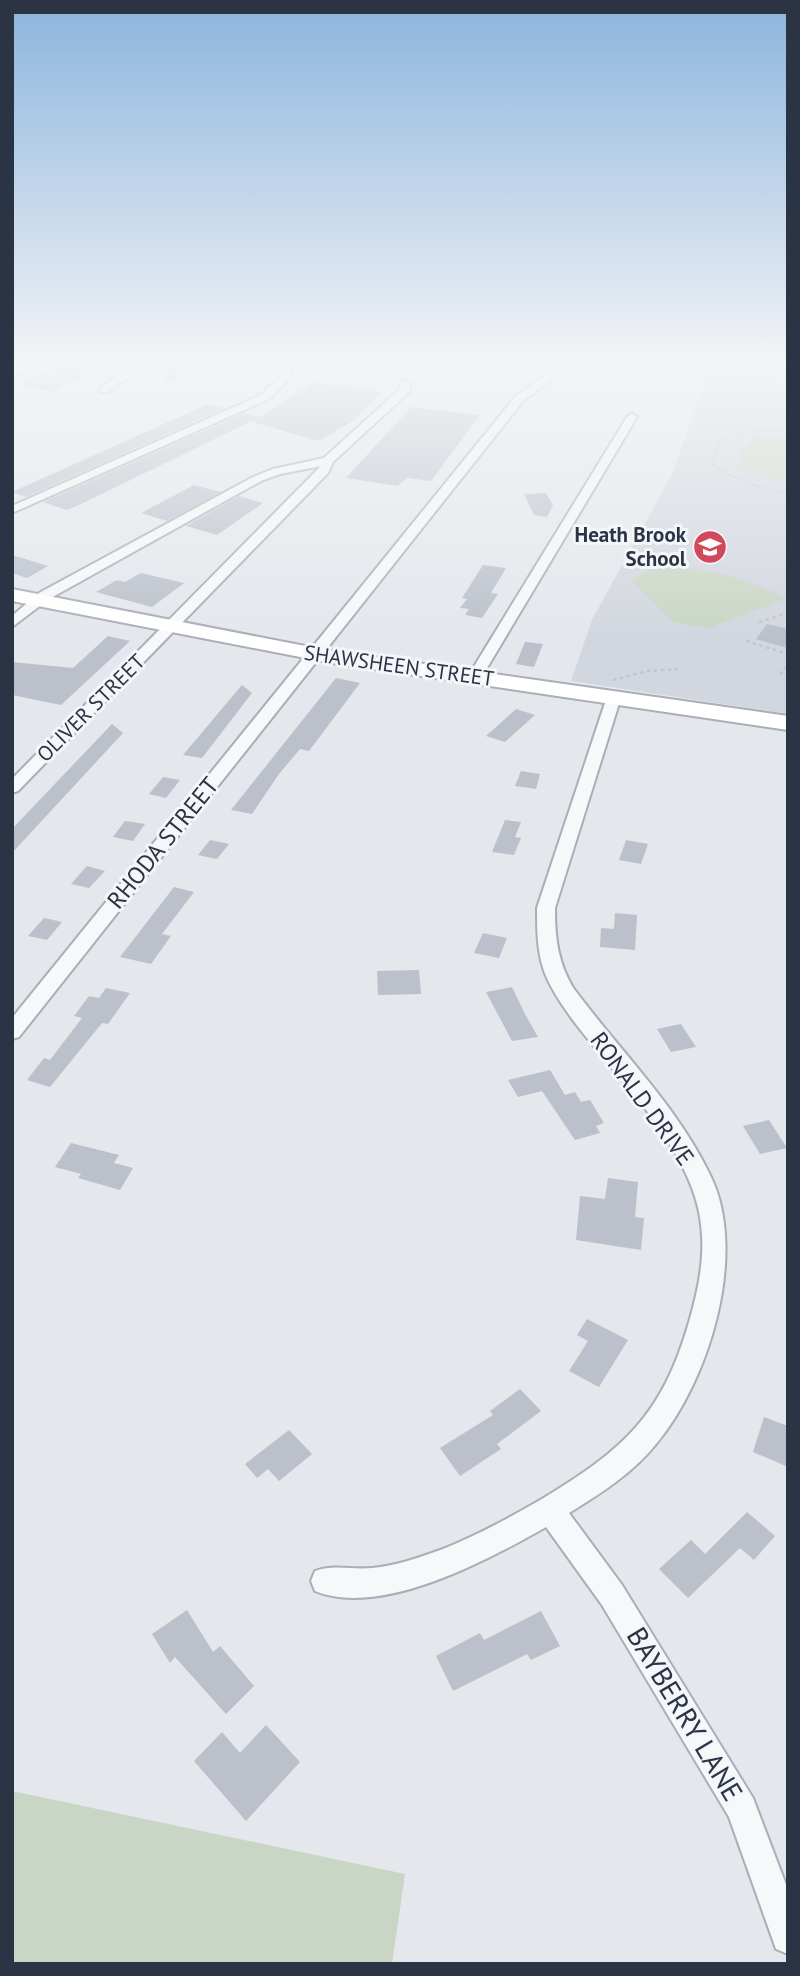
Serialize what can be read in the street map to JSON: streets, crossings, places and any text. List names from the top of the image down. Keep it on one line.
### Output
{"streets":{"main road":["SHAWSHEEN STREET"],"street":["OLIVER STREET","RHODA STREET","RONALD DRIVE","BAYBERRY LANE"]},"crossings":[["SHAWSHEEN STREET","OLIVER STREET"],["SHAWSHEEN STREET","RHODA STREET"],["SHAWSHEEN STREET","RONALD DRIVE"],["RONALD DRIVE","BAYBERRY LANE"]],"places":{"school or university":["Heath Brook School"]}}
